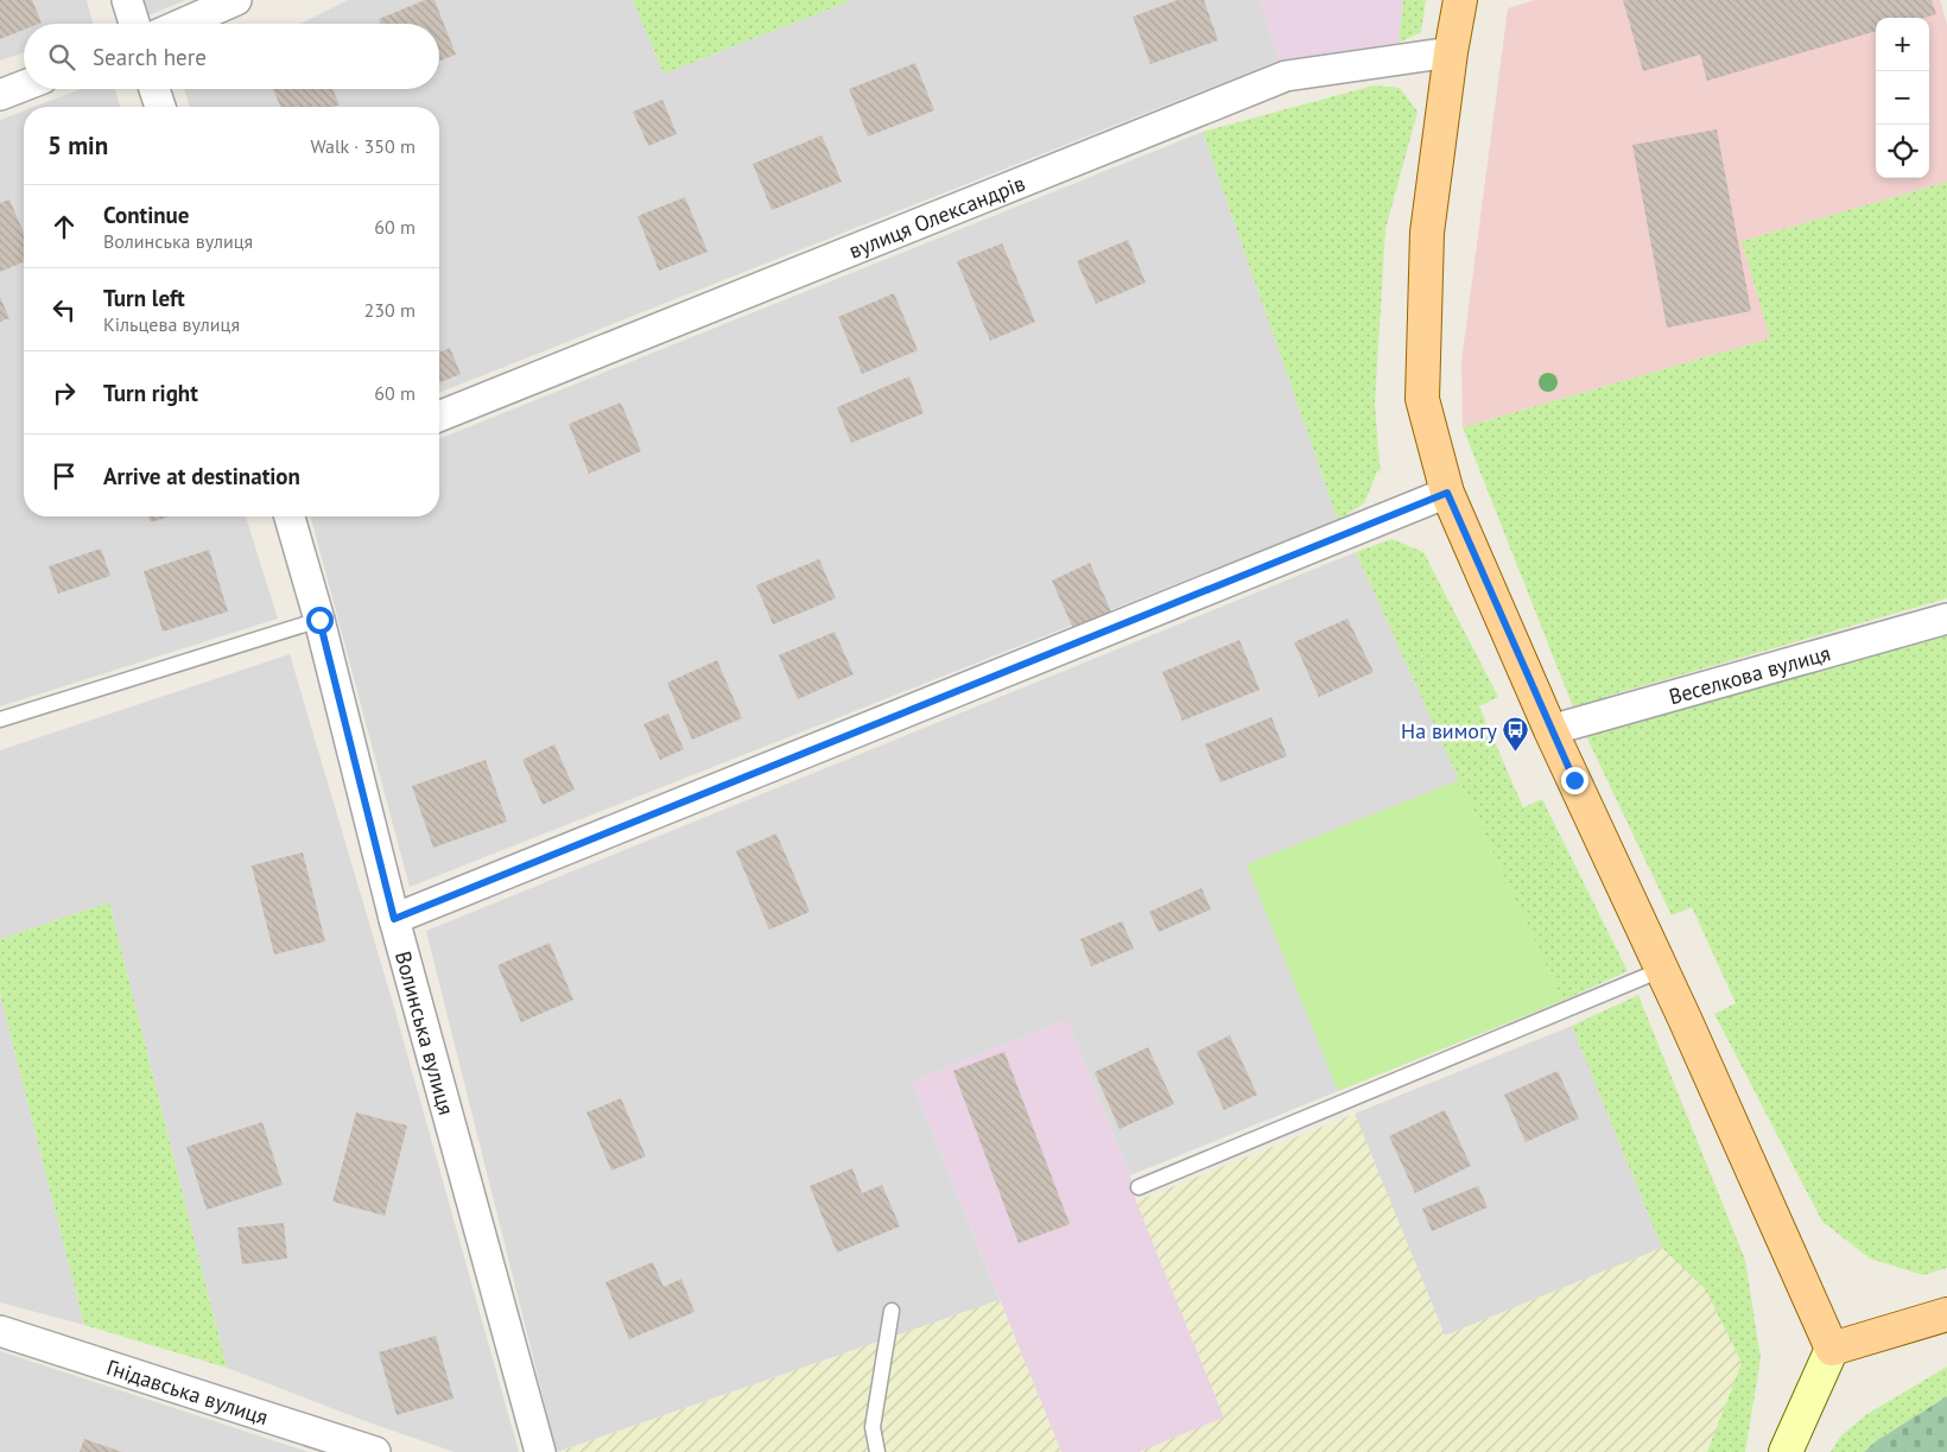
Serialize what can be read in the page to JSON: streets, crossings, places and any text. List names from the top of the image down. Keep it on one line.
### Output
{"streets":{"street":["вулиця Олександрів","Веселкова вулиця","Волинська вулиця","Гнідавська вулиця"]},"places":{"bus stop":["На вимогу"]},"page":{"map_buttons":["+","−"],"search":"Search here","heading":["5 min","Walk · 350 m"],"list":[["Continue","Волинська вулиця","60 m"],["Turn left","Кільцева вулиця","230 m"],["Turn right","60 m"],"Arrive at destination"]}}
